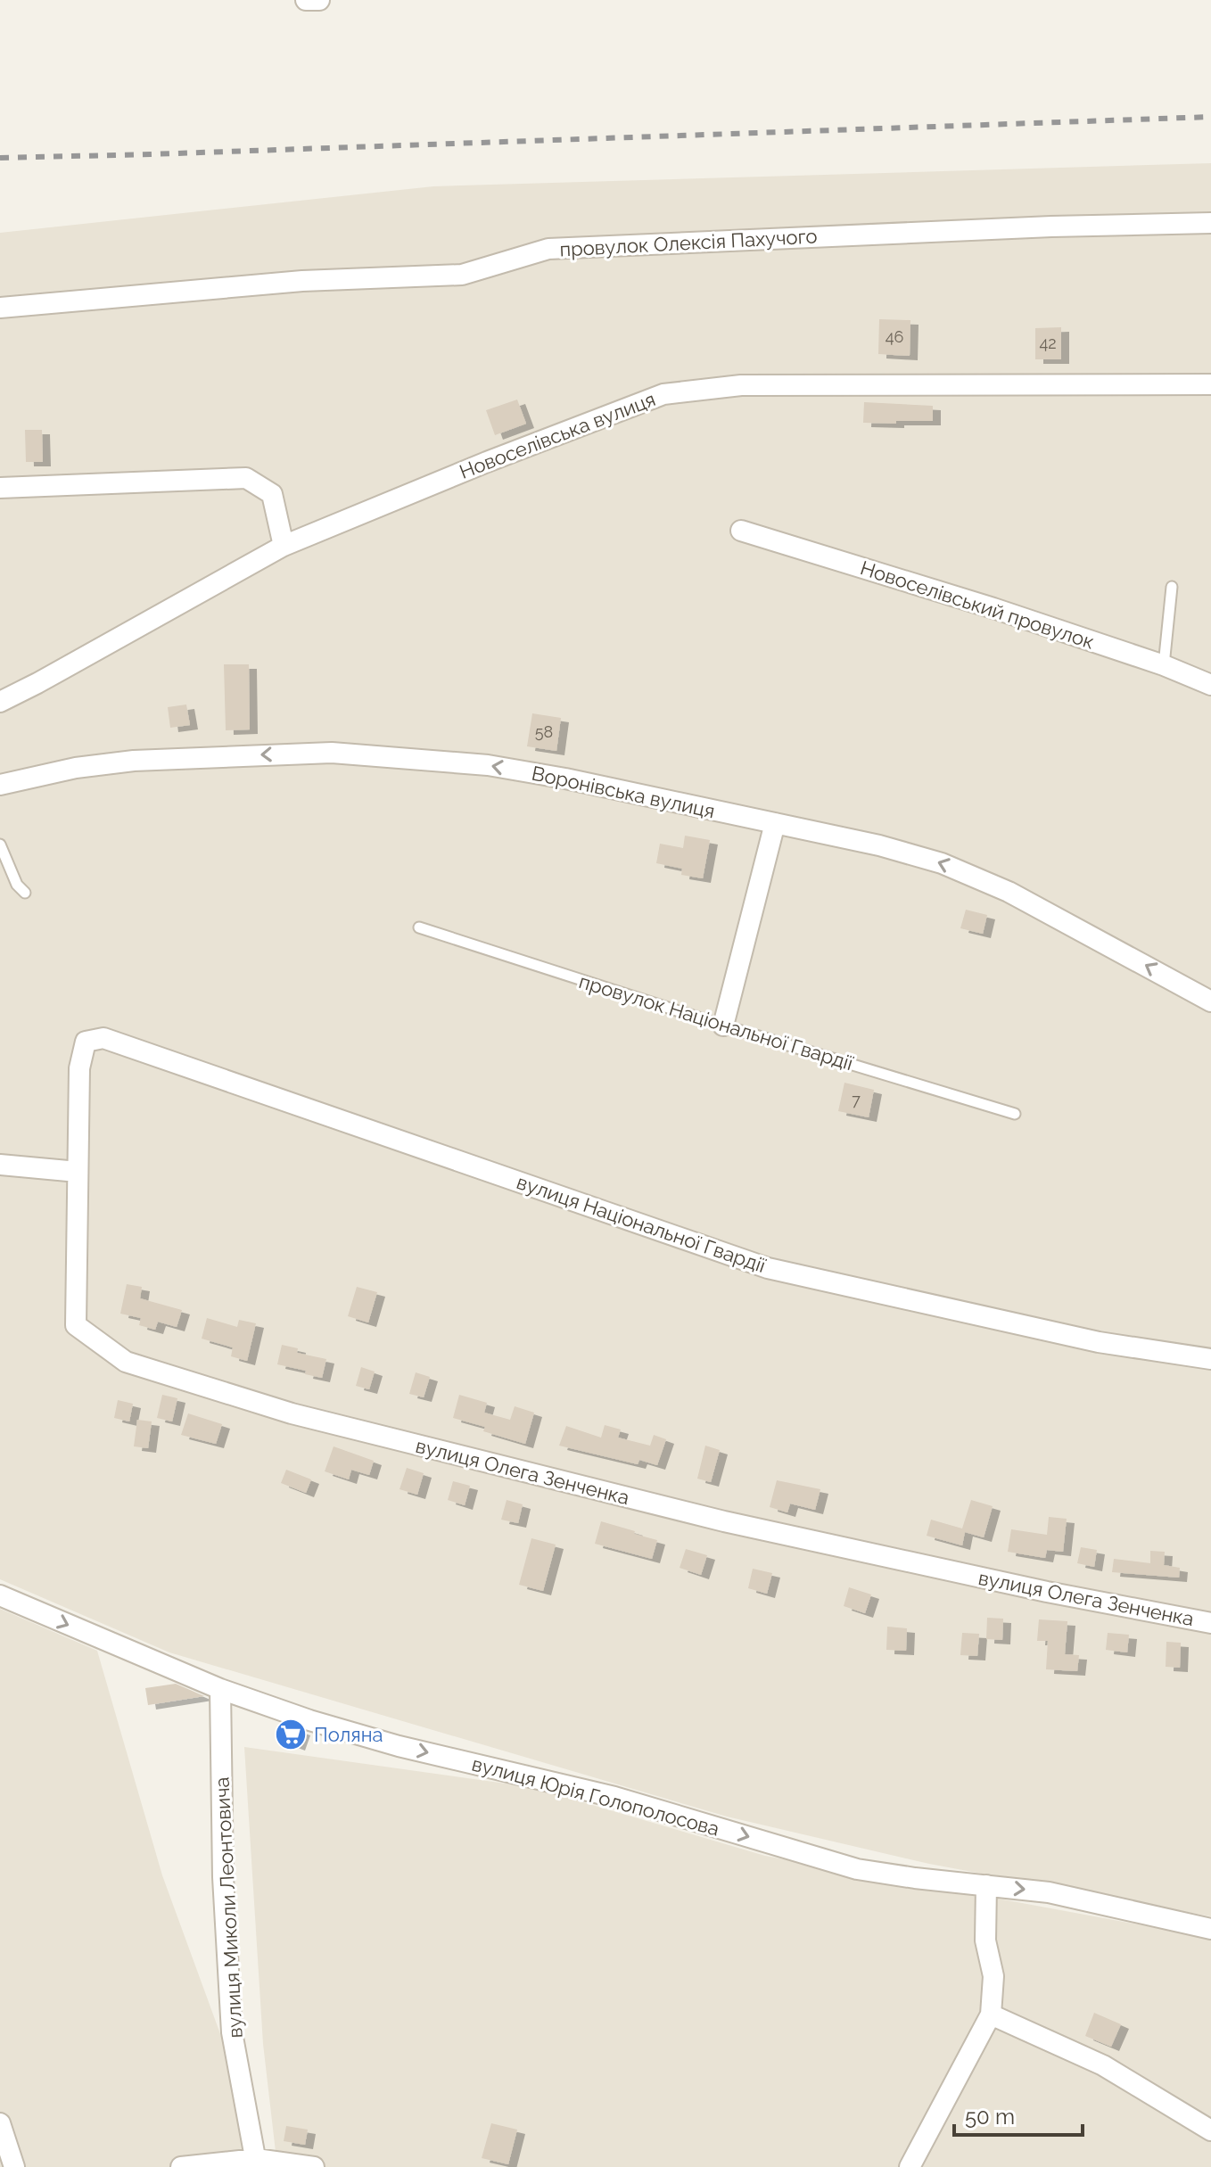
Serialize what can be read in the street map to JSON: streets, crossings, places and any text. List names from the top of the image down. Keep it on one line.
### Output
{"streets":{"street":["провулок Олексія Пахучого","Новоселівська вулиця","Новоселівський провулок","Воронівська вулиця","вулиця Національної Гвардії","вулиця Олега Зенченка","вулиця Юрія Голополосова","вулиця Миколи Леонтовича"],"lane":["провулок Національної Гвардії"]},"crossings":[["вулиця Національної Гвардії","вулиця Олега Зенченка"],["вулиця Юрія Голополосова","вулиця Миколи Леонтовича"]],"one_way":["Воронівська вулиця","вулиця Юрія Голополосова"],"places":{"supermarket":["Поляна"]},"house_numbers":["46","42","58","7"],"scale_bar":"50 m"}
